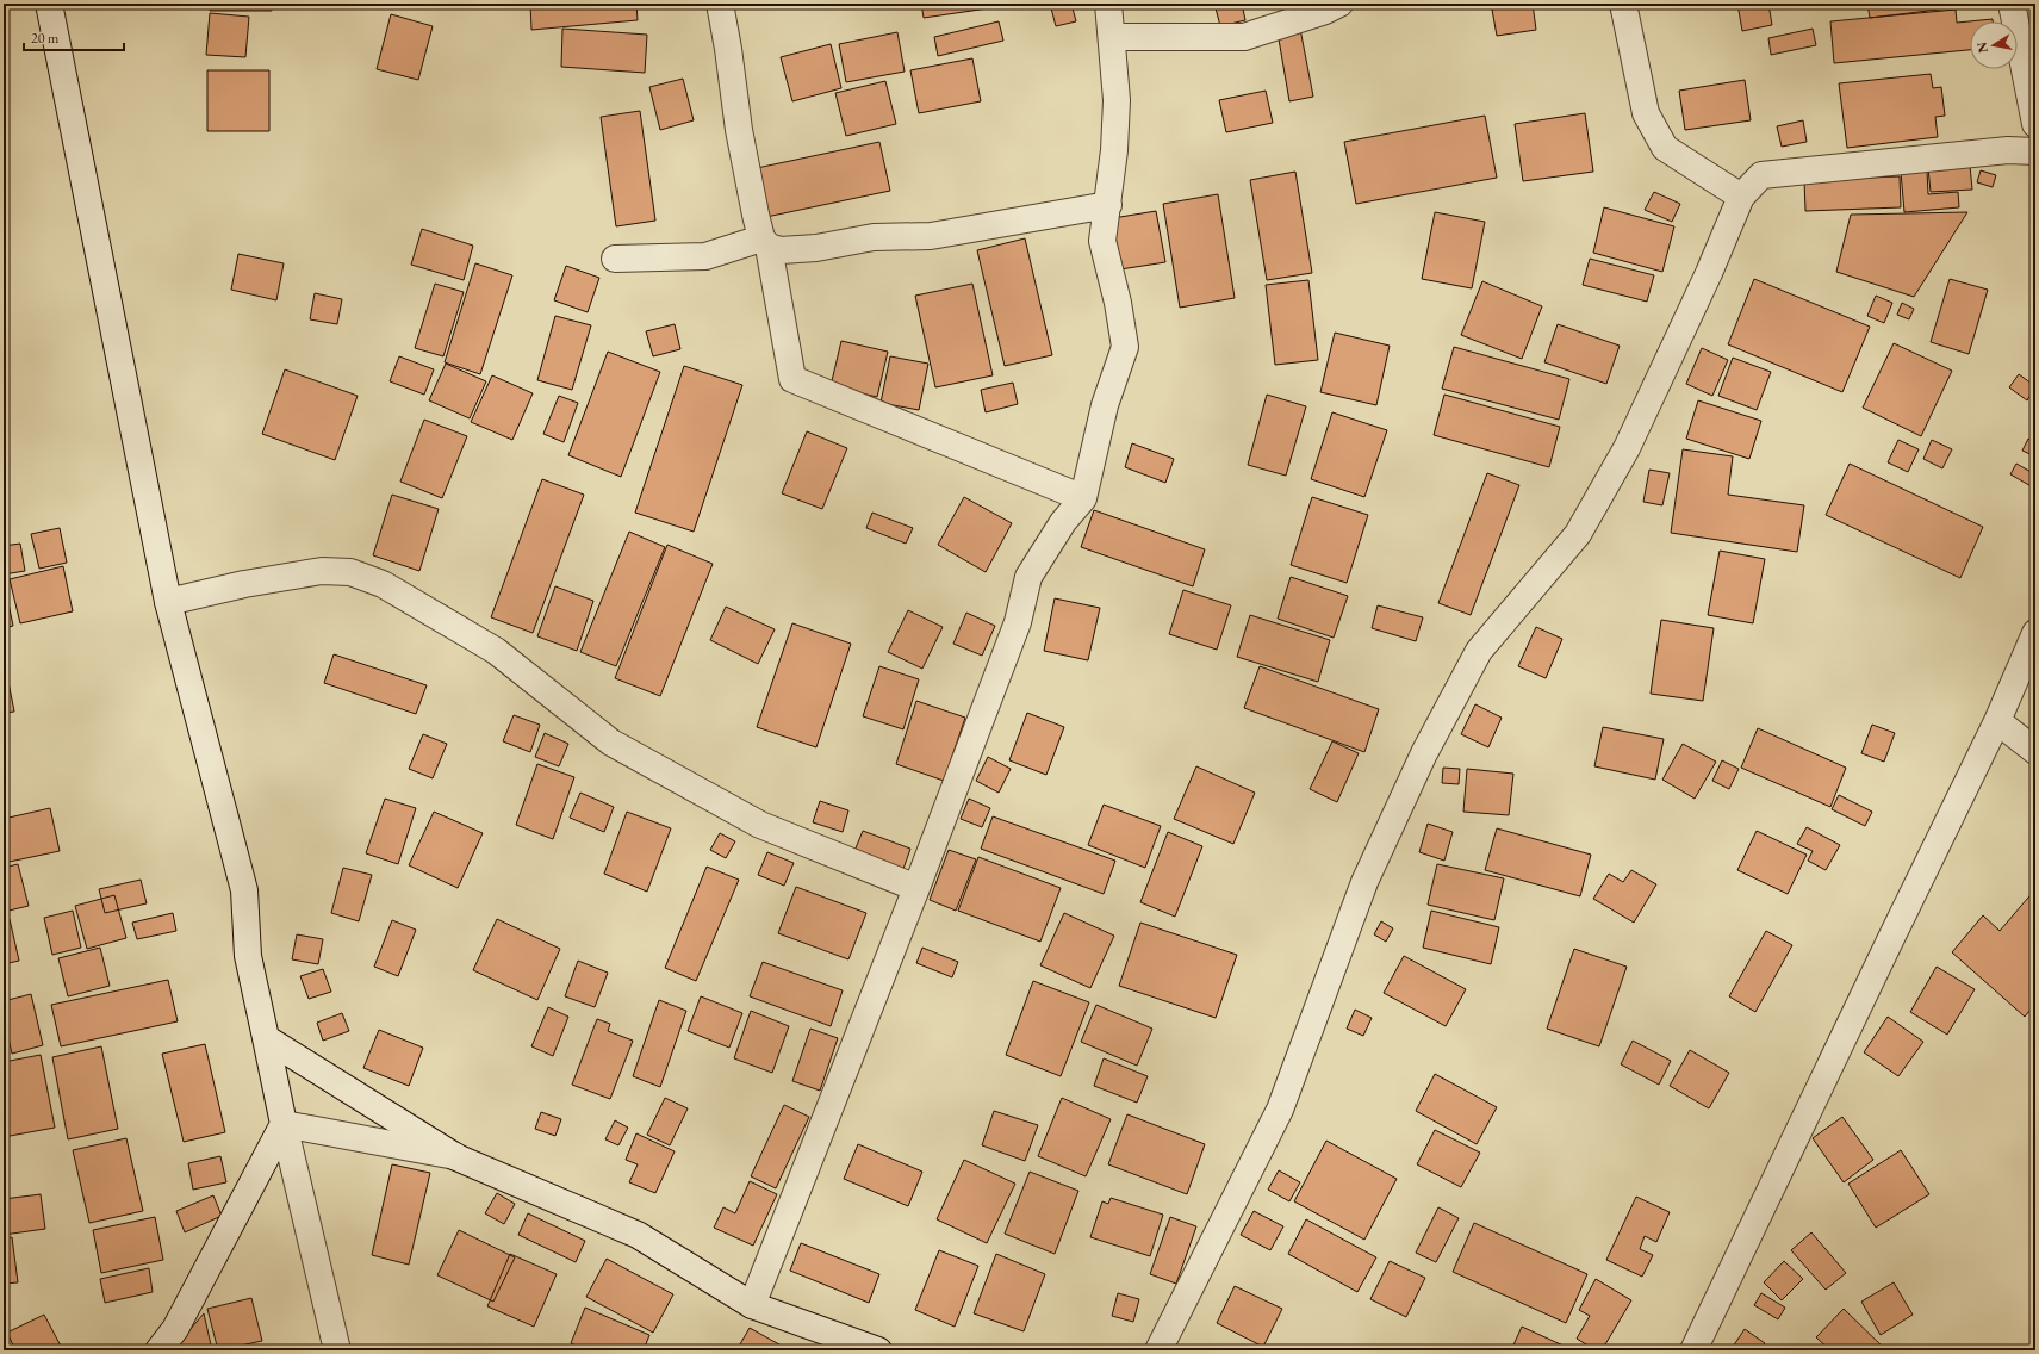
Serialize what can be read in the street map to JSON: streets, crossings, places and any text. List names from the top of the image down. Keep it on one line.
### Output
{"scale_bar":"20 m","north":"left"}
